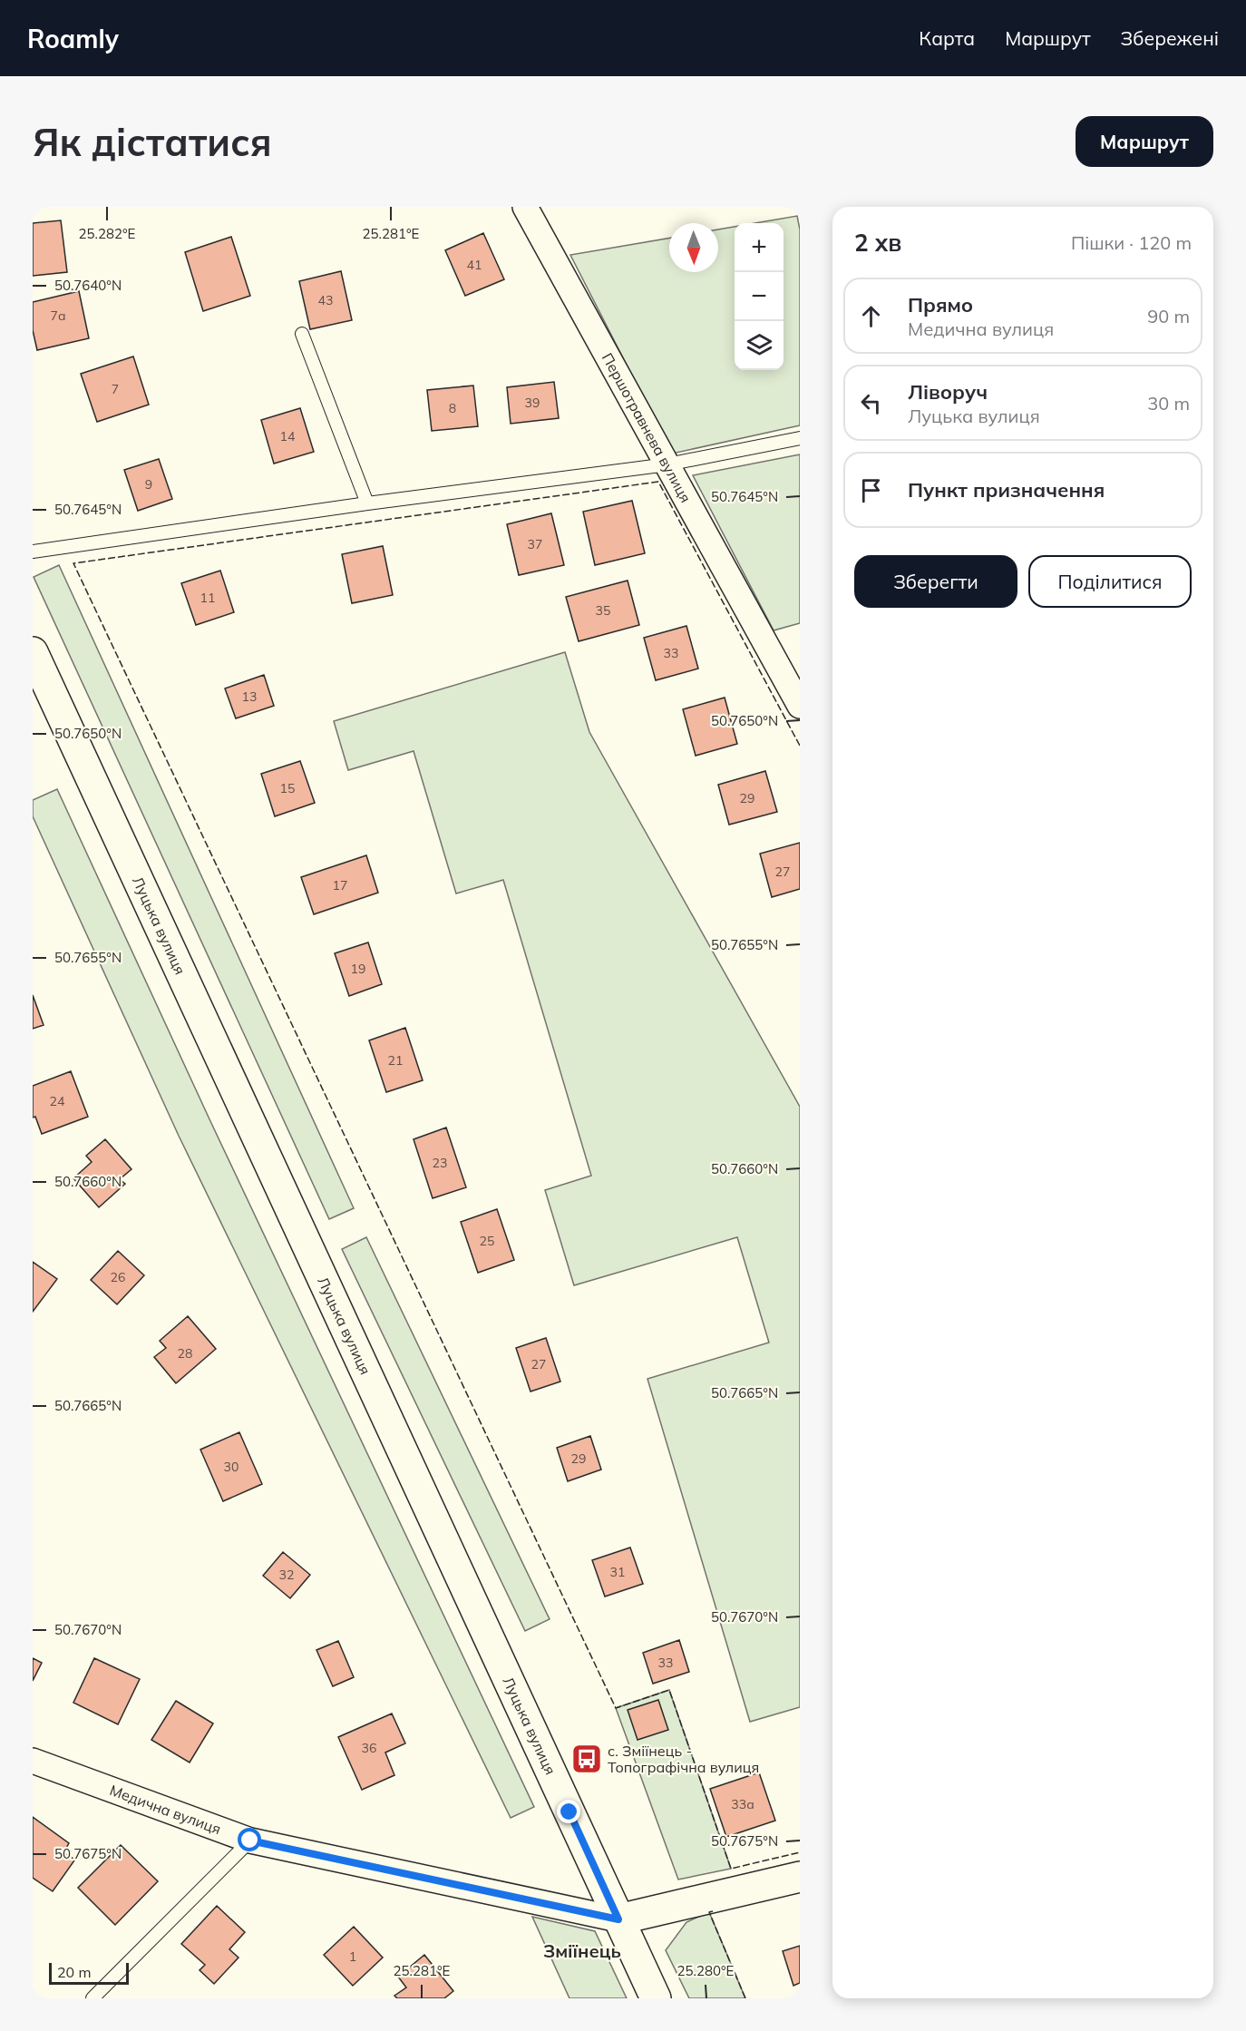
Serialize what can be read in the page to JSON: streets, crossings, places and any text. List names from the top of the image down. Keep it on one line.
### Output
{"streets":{"main road":["Луцька вулиця"],"street":["Першотравнева вулиця","Медична вулиця"]},"crossings":[["Луцька вулиця","Медична вулиця"]],"districts":["Зміїнець"],"places":{"bus stop":["с. Зміїнець - Топографічна вулиця"]},"house_numbers":["41","43","7а","7","39","8","14","9","37","11","35","33","13","15","29","27","17","19","21","24","23","25","26","28","27","29","30","31","32","33","36","33а","1"],"scale_bar":"20 m","north":"bottom","page":{"header":"Roamly","nav":["Карта","Маршрут","Збережені"],"buttons":["Маршрут",["Зберегти","Поділитися"]],"title":"Як дістатися","heading":["2 хв","Пішки · 120 m"],"map_buttons":["+","−"],"list":[["Прямо","Медична вулиця","90 m"],["Ліворуч","Луцька вулиця","30 m"],"Пункт призначення"],"scale":"20 m"},"coordinates":["25.282°E","25.281°E","50.7640°N","50.7645°N","50.7650°N","50.7655°N","50.7660°N","50.7665°N","50.7670°N","50.7675°N","25.280°E"]}
